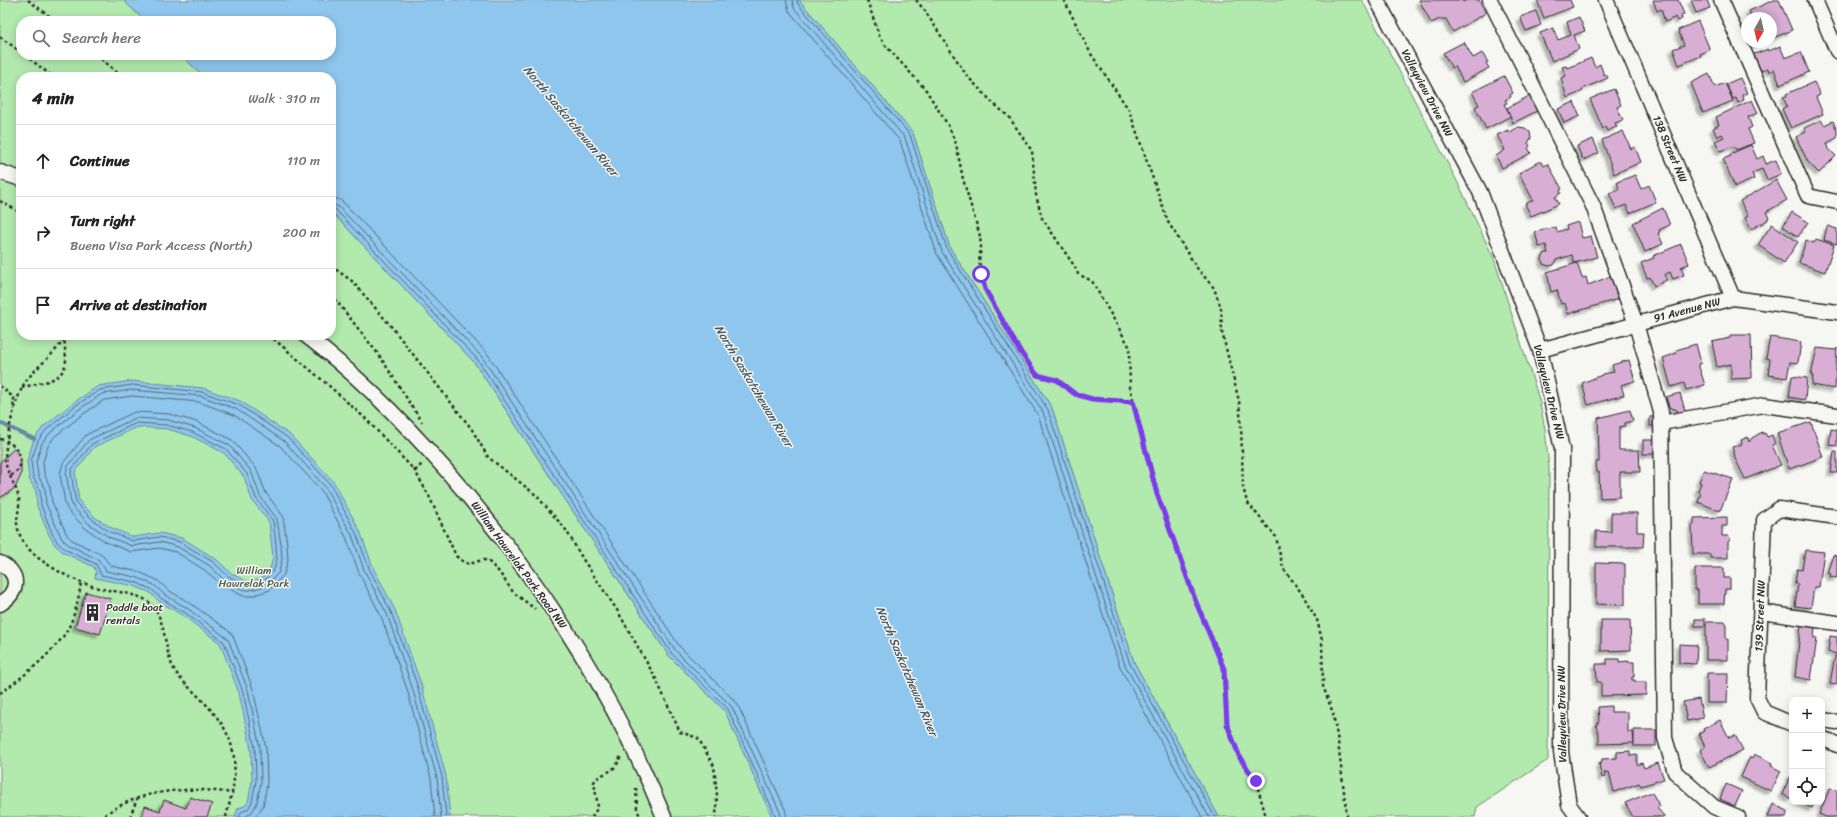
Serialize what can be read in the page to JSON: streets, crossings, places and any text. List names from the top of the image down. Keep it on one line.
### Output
{"streets":{"street":["Valleyview Drive NW","138 Street NW","91 Avenue NW","William Hawrelak Park Road NW","139 Street NW"]},"crossings":[["Valleyview Drive NW","91 Avenue NW"],["138 Street NW","91 Avenue NW"]],"water":["North Saskatchewan River"],"parks":["William Hawrelak Park"],"places":{"building":["Paddle boat rentals"]},"north":"bottom","page":{"search":"Search here","heading":["4 min","Walk · 310 m"],"list":[["Continue","110 m"],["Turn right","Buena Visa Park Access (North)","200 m"],"Arrive at destination"],"map_buttons":["+","−"]}}
